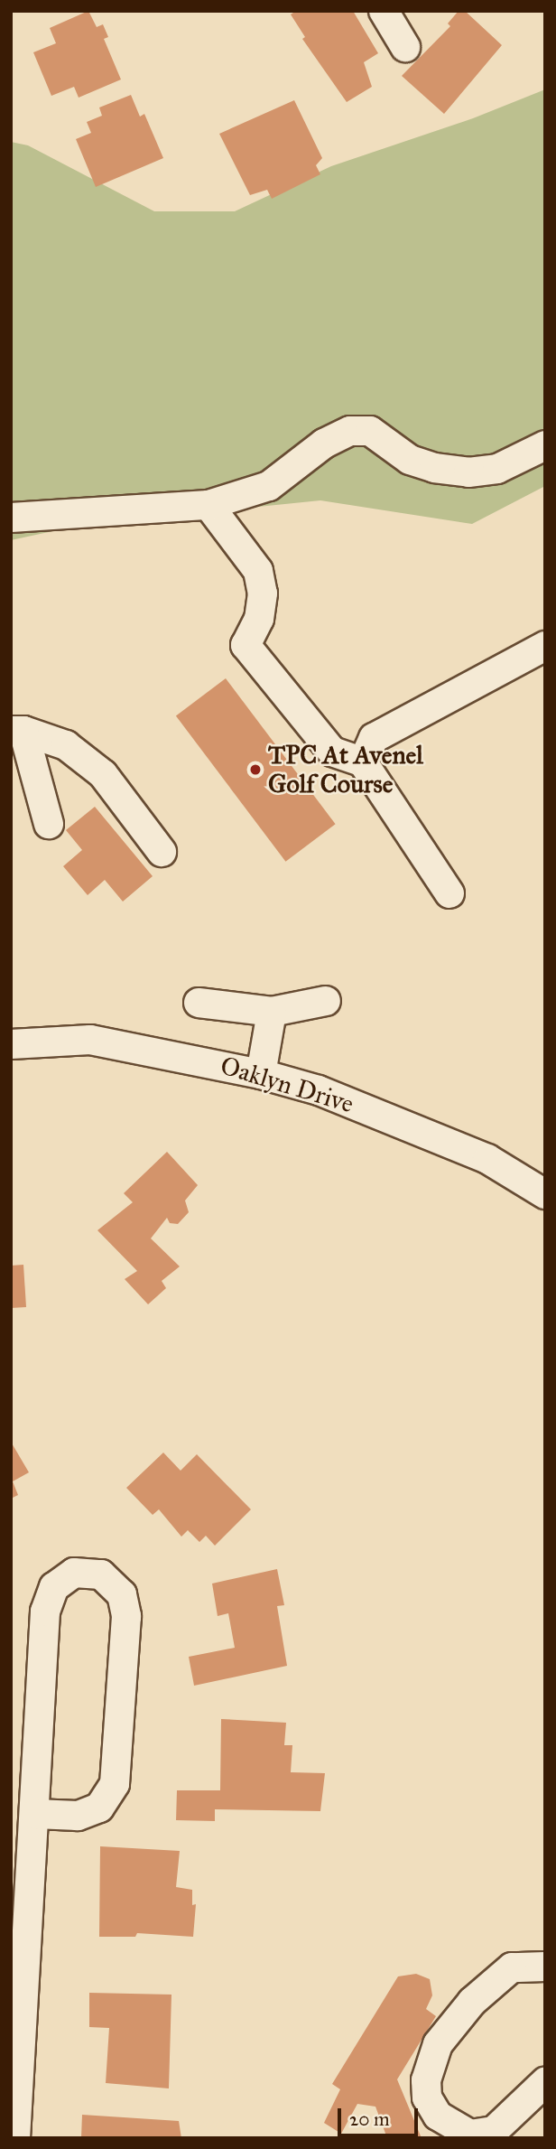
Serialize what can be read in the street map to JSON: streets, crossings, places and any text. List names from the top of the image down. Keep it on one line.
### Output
{"streets":{"street":["Oaklyn Drive"]},"places":["TPC At Avenel Golf Course"],"scale_bar":"20 m"}
